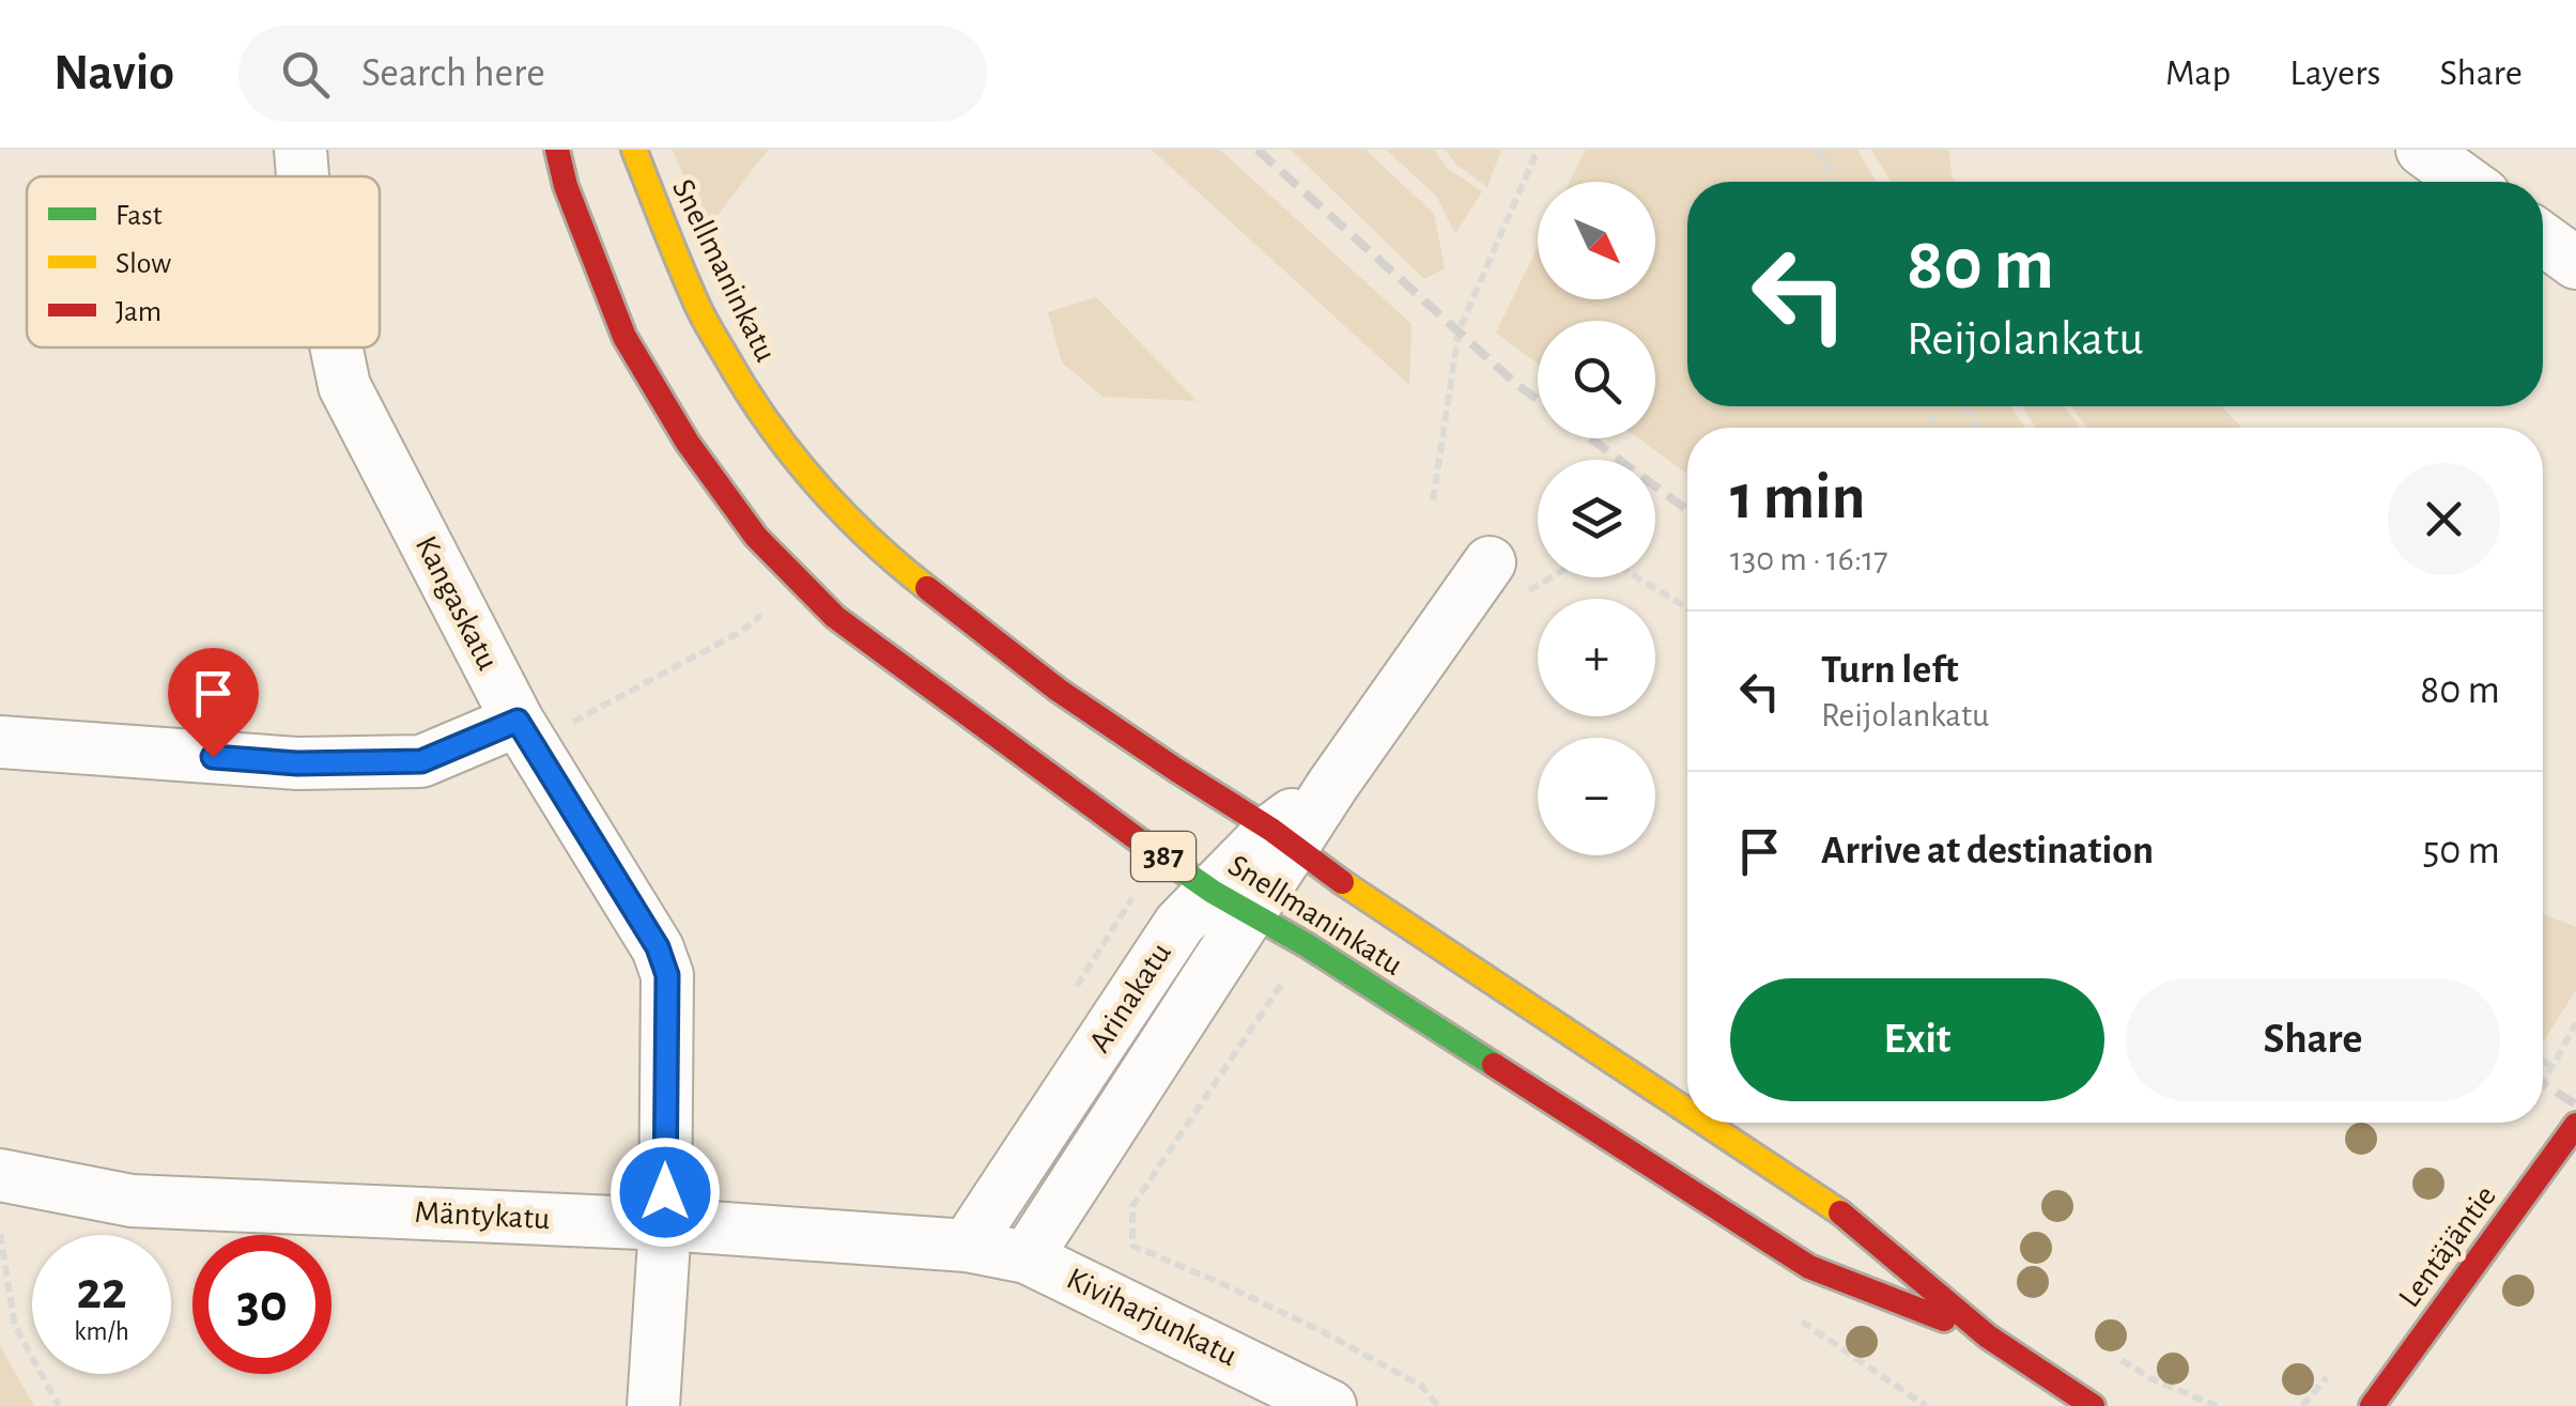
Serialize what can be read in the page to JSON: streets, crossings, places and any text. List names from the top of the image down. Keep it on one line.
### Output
{"streets":{"main road":["Snellmaninkatu","387","Lentäjäntie"],"street":["Kangaskatu","Arinakatu","Mäntykatu","Kiviharjunkatu"]},"crossings":[["Snellmaninkatu","Arinakatu"],["Kangaskatu","Mäntykatu"],["Arinakatu","Mäntykatu"],["Arinakatu","Kiviharjunkatu"],["Mäntykatu","Kiviharjunkatu"]],"legend":["Fast","Slow","Jam"],"north":"bottom right","page":{"header":"Navio","search":"Search here","nav":["Map","Layers","Share"],"map_buttons":["+","−"],"turn":["80 m","Reijolankatu"],"heading":["1 min","130 m · 16:17"],"list":[{"name":"Turn left","note":"Reijolankatu","value":"80 m"},{"name":"Arrive at destination","value":"50 m"}],"buttons":["Exit","Share"],"speed":"22 km/h","limit":"30"}}
